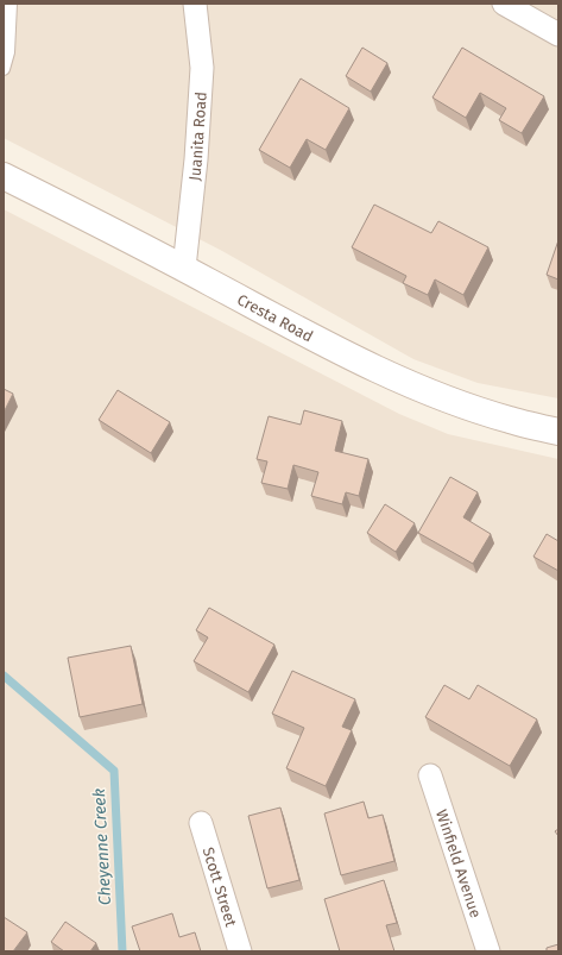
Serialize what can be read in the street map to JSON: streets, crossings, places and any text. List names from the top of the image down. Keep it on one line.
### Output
{"streets":{"main road":["Cresta Road"],"street":["Juanita Road","Winfield Avenue","Scott Street"]},"crossings":[["Juanita Road","Cresta Road"]],"water":["Cheyenne Creek"]}
